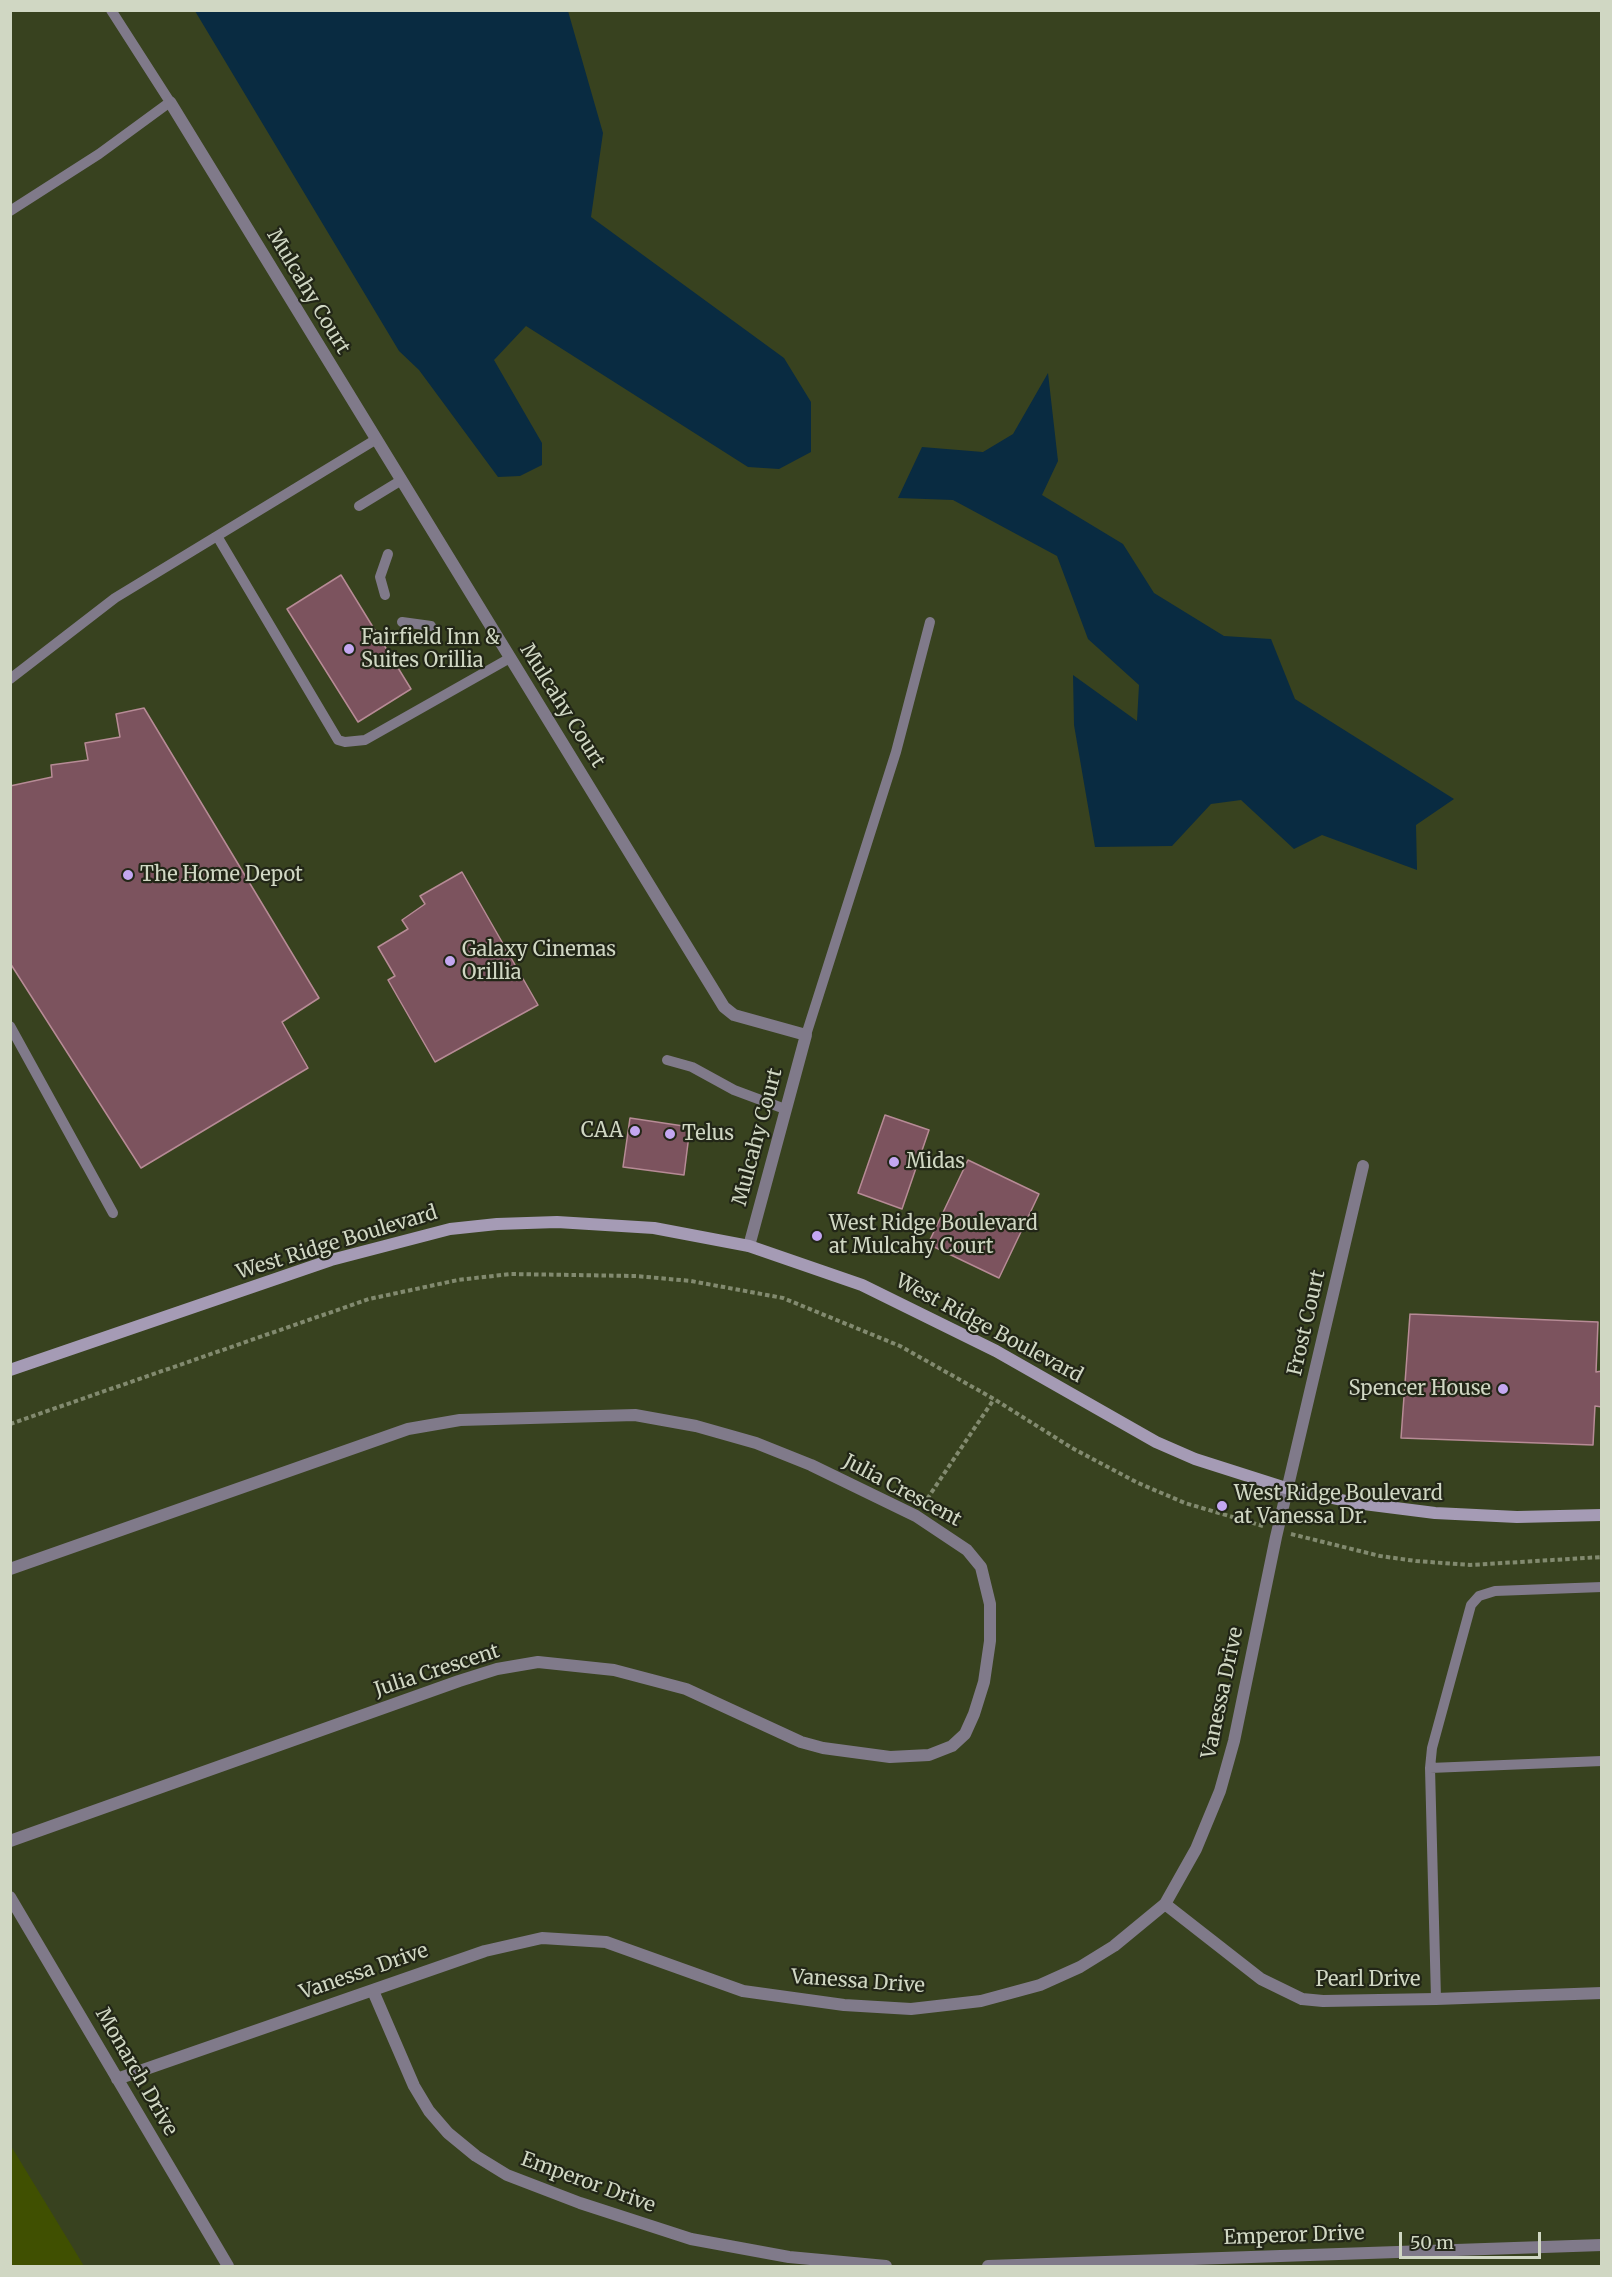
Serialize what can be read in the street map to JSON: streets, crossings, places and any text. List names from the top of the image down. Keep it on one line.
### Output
{"streets":{"street":["Mulcahy Court","West Ridge Boulevard","Frost Court","Julia Crescent","Vanessa Drive","Pearl Drive","Monarch Drive","Emperor Drive"]},"crossings":[["Mulcahy Court","West Ridge Boulevard"],["West Ridge Boulevard","Frost Court"],["West Ridge Boulevard","Vanessa Drive"],["Frost Court","Vanessa Drive"],["Vanessa Drive","Pearl Drive"],["Vanessa Drive","Monarch Drive"],["Vanessa Drive","Emperor Drive"]],"places":["Fairfield Inn & Suites Orillia","The Home Depot","Galaxy Cinemas Orillia","CAA","Telus","Midas","West Ridge Boulevard at Mulcahy Court","Spencer House","West Ridge Boulevard at Vanessa Dr."],"scale_bar":"50 m"}
